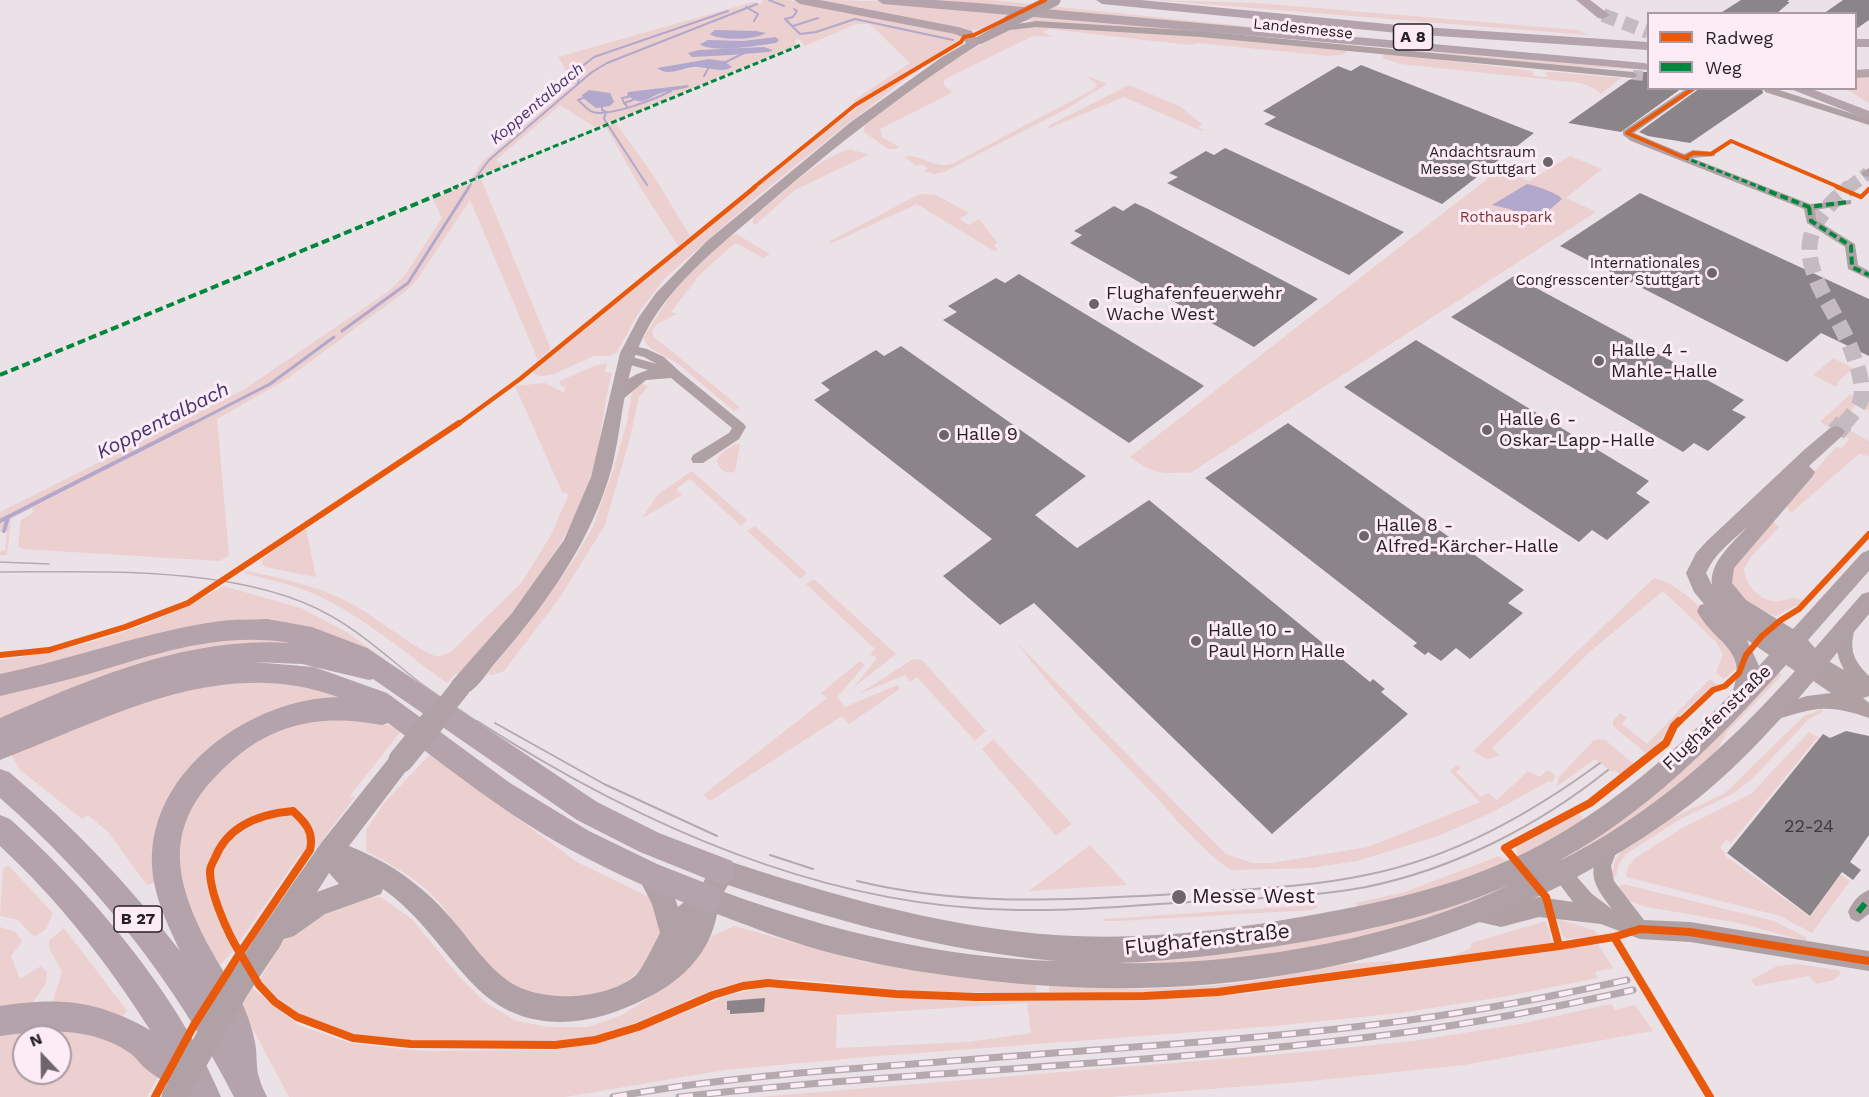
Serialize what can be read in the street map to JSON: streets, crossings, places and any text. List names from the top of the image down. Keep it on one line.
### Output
{"streets":{"highway":["A 8","B 27"],"main road":["Flughafenstraße"],"street":["Landesmesse"]},"crossings":[["Landesmesse","A 8"]],"water":["Koppentalbach"],"parks":["Rothauspark"],"places":["Andachtsraum Messe Stuttgart","Internationales Congresscenter Stuttgart","Flughafenfeuerwehr Wache West","Halle 4 - Mahle-Halle","Halle 6 - Oskar-Lapp-Halle","Halle 9","Halle 8 - Alfred-Kärcher-Halle","Halle 10 - Paul Horn Halle","Messe West"],"house_numbers":["22-24"],"legend":["Radweg","Weg"],"north":"top"}
